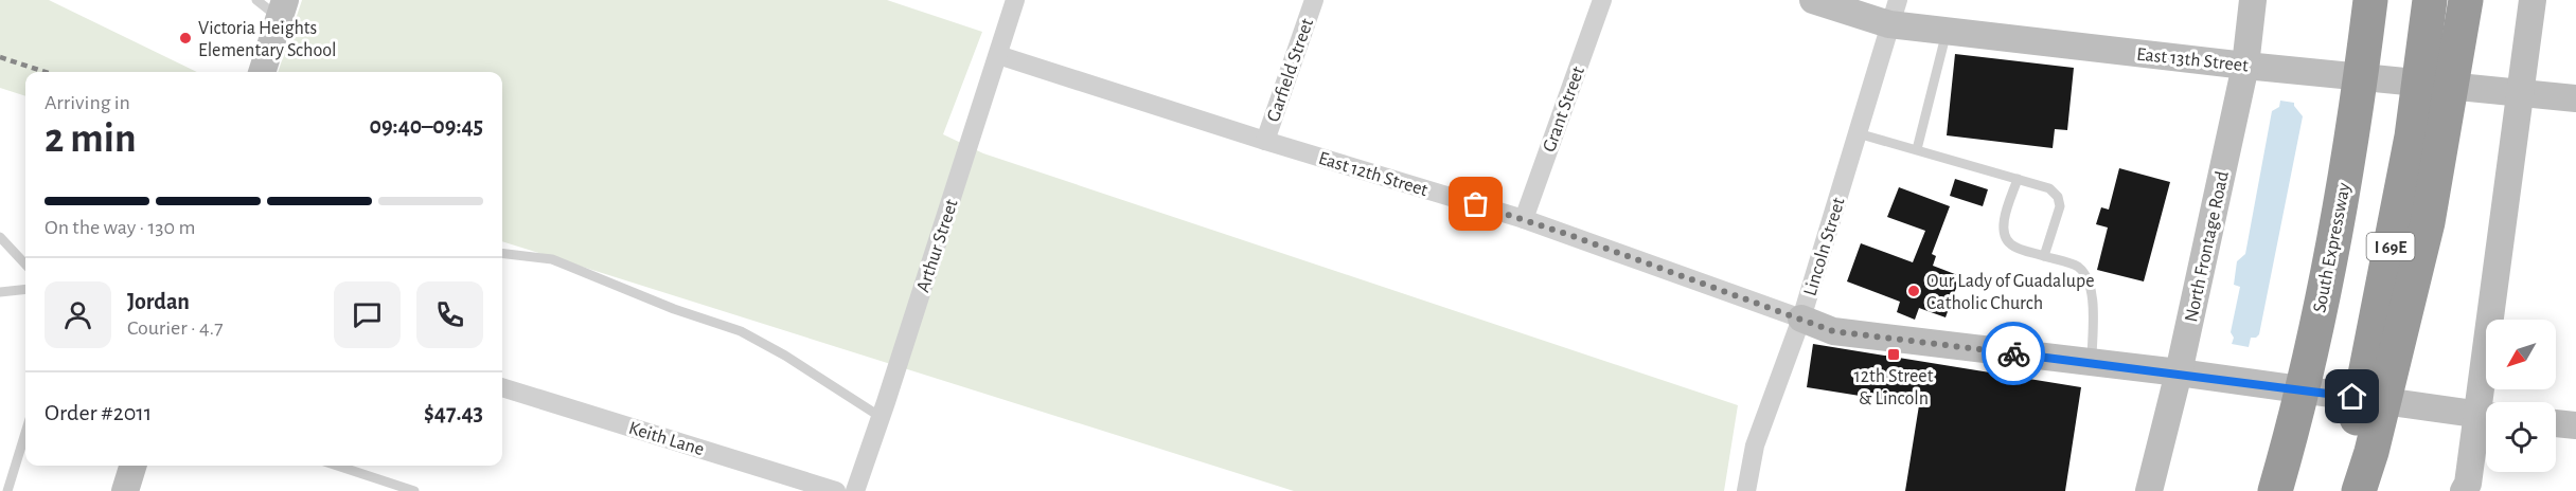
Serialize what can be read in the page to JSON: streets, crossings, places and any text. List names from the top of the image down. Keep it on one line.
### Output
{"streets":{"highway":["I 69E","South Expressway"],"main road":["East 13th Street","East 12th Street","North Frontage Road"],"street":["Garfield Street","Grant Street","Arthur Street","Lincoln Street","Keith Lane"]},"crossings":[["East 13th Street","Lincoln Street"],["East 13th Street","North Frontage Road"],["Garfield Street","East 12th Street"],["Grant Street","East 12th Street"],["East 12th Street","Arthur Street"],["East 12th Street","Lincoln Street"],["East 12th Street","North Frontage Road"]],"places":{"other":["Victoria Heights Elementary School","Our Lady of Guadalupe Catholic Church"],"transit":["12th Street & Lincoln"]},"north":"bottom left","page":{"heading":["2 min","Arriving in","09:40–09:45"],"panel":["Jordan","Courier · 4.7","Order #2011","$47.43"],"bar":"On the way · 130 m"}}
